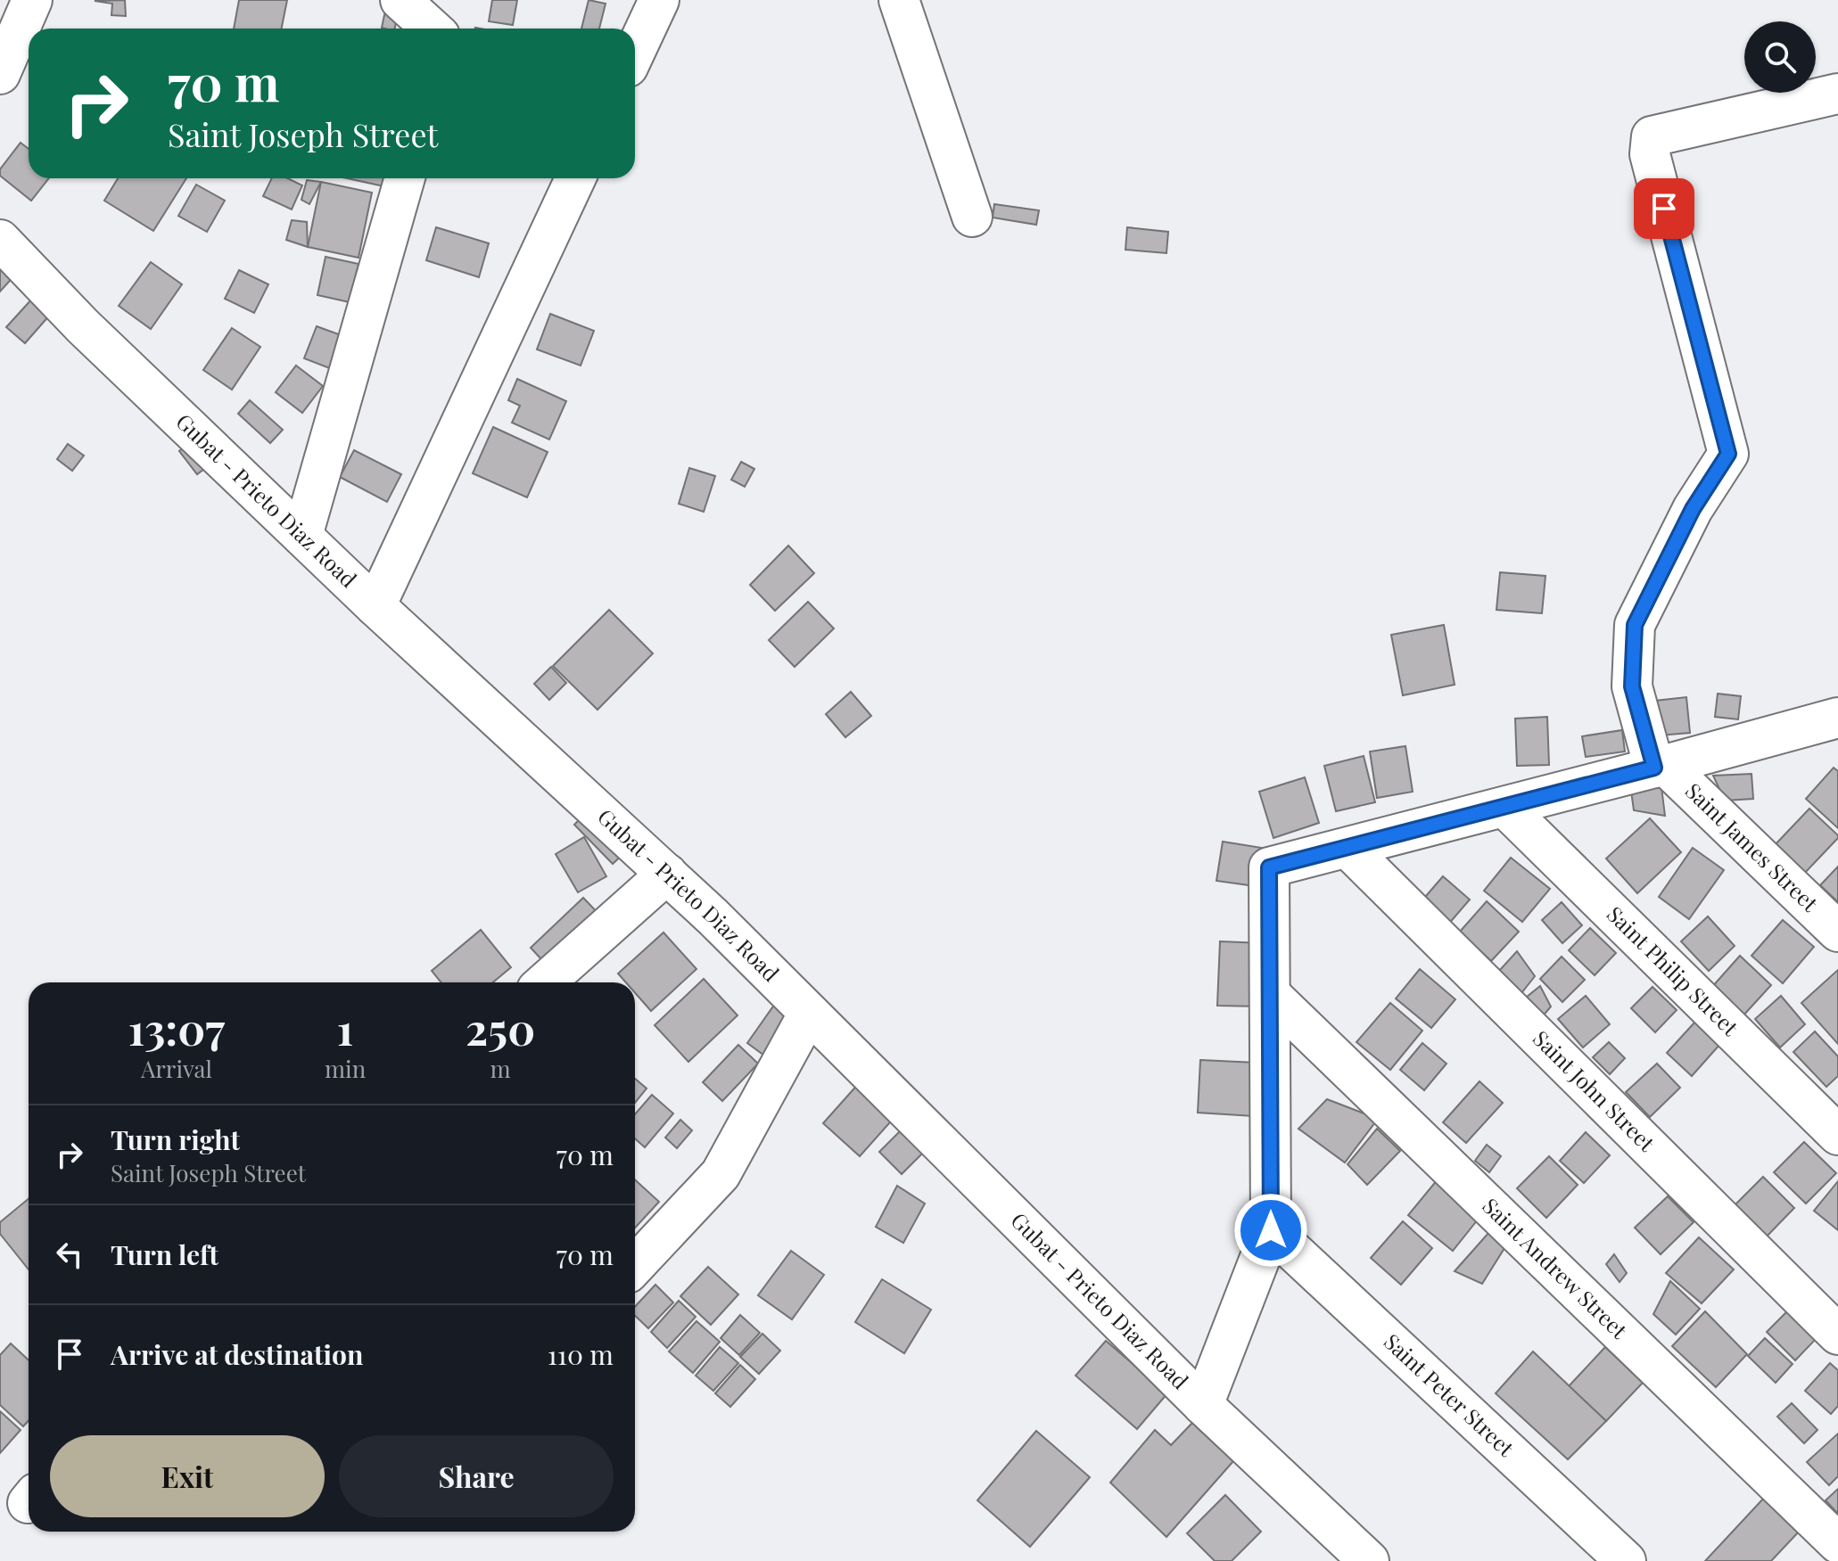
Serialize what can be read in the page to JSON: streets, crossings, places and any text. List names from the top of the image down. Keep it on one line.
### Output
{"streets":{"street":["Gubat - Prieto Diaz Road","Saint James Street","Saint Philip Street","Saint John Street","Saint Andrew Street","Saint Peter Street"]},"page":{"turn":["70 m","Saint Joseph Street"],"eta":["13:07","Arrival","1","min","250","m"],"list":[{"name":"Turn right","note":"Saint Joseph Street","value":"70 m"},{"name":"Turn left","value":"70 m"},{"name":"Arrive at destination","value":"110 m"}],"buttons":["Exit","Share"]}}
